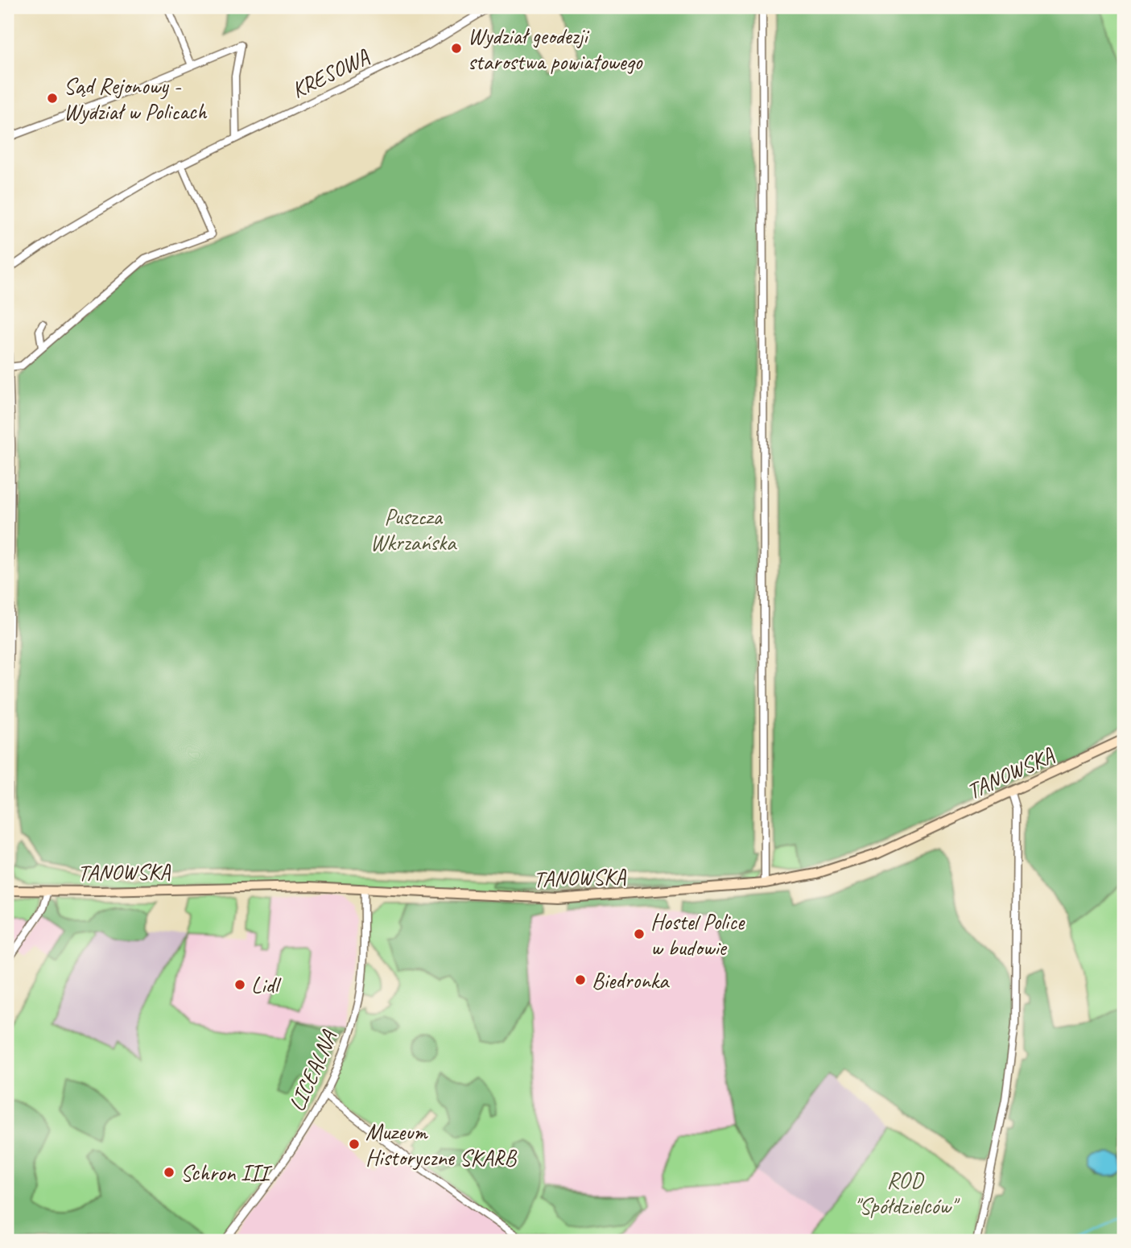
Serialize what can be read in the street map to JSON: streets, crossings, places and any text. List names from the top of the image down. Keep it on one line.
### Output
{"streets":{"main road":["TANOWSKA"],"street":["KRESOWA","LICEALNA"]},"crossings":[["TANOWSKA","LICEALNA"]],"parks":["Puszcza Wkrzańska","ROD \"Spółdzielców\""],"places":["Wydział geodezji starostwa powiatowego","Sąd Rejonowy - Wydział w Policach","Hostel Police w budowie","Biedronka","Lidl","Muzeum Historyczne SKARB","Schron III"]}
